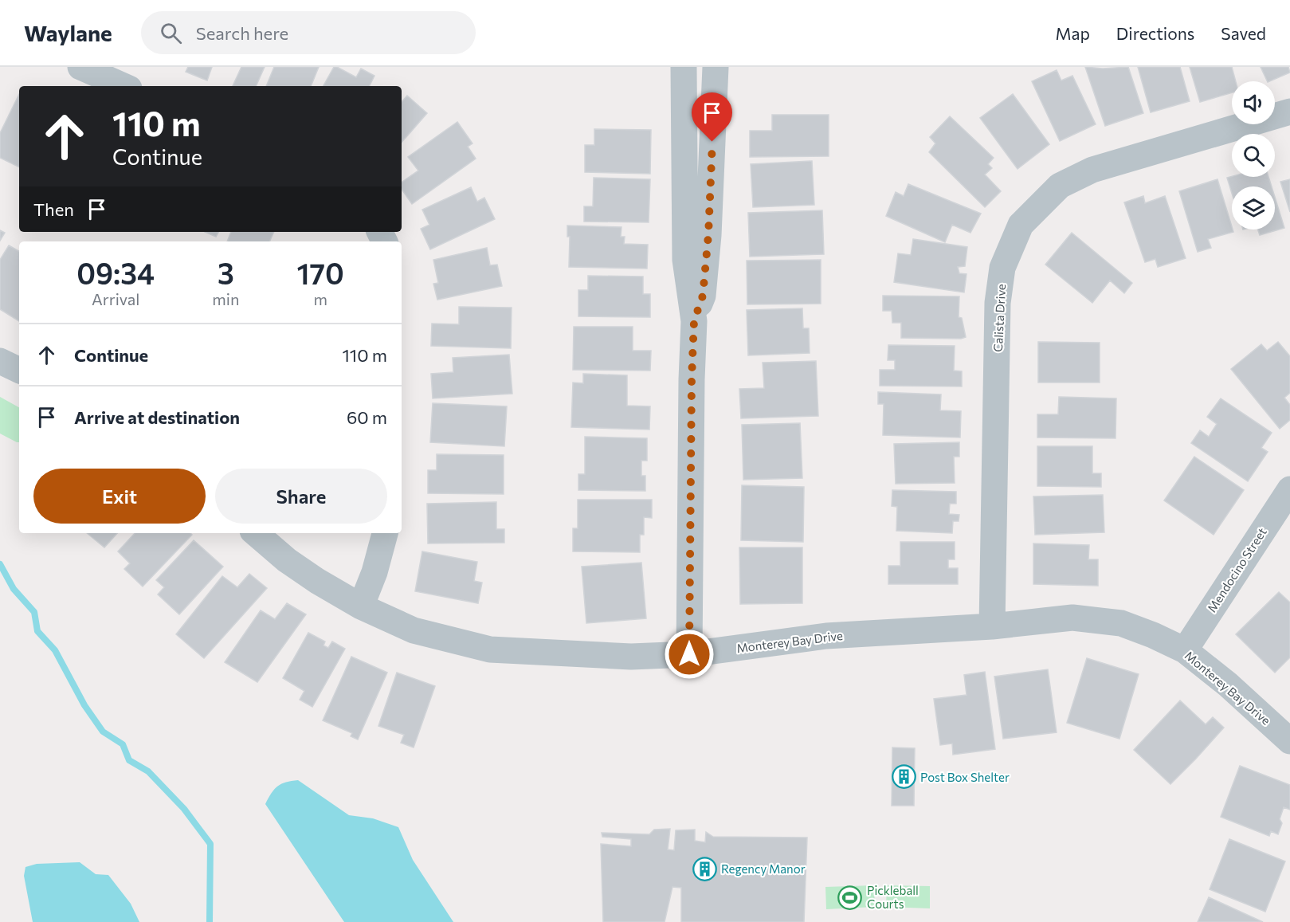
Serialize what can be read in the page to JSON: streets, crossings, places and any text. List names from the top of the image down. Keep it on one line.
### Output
{"streets":{"street":["Calista Drive","Mendocino Street","Monterey Bay Drive"]},"crossings":[["Calista Drive","Monterey Bay Drive"],["Mendocino Street","Monterey Bay Drive"]],"places":{"building":["Post Box Shelter","Regency Manor"],"sports":["Pickleball Courts"]},"page":{"header":"Waylane","search":"Search here","nav":["Map","Directions","Saved"],"turn":["110 m","Continue"],"then":"Then","eta":["09:34","Arrival","3","min","170","m"],"list":[{"name":"Continue","value":"110 m"},{"name":"Arrive at destination","value":"60 m"}],"buttons":["Exit","Share"]}}
